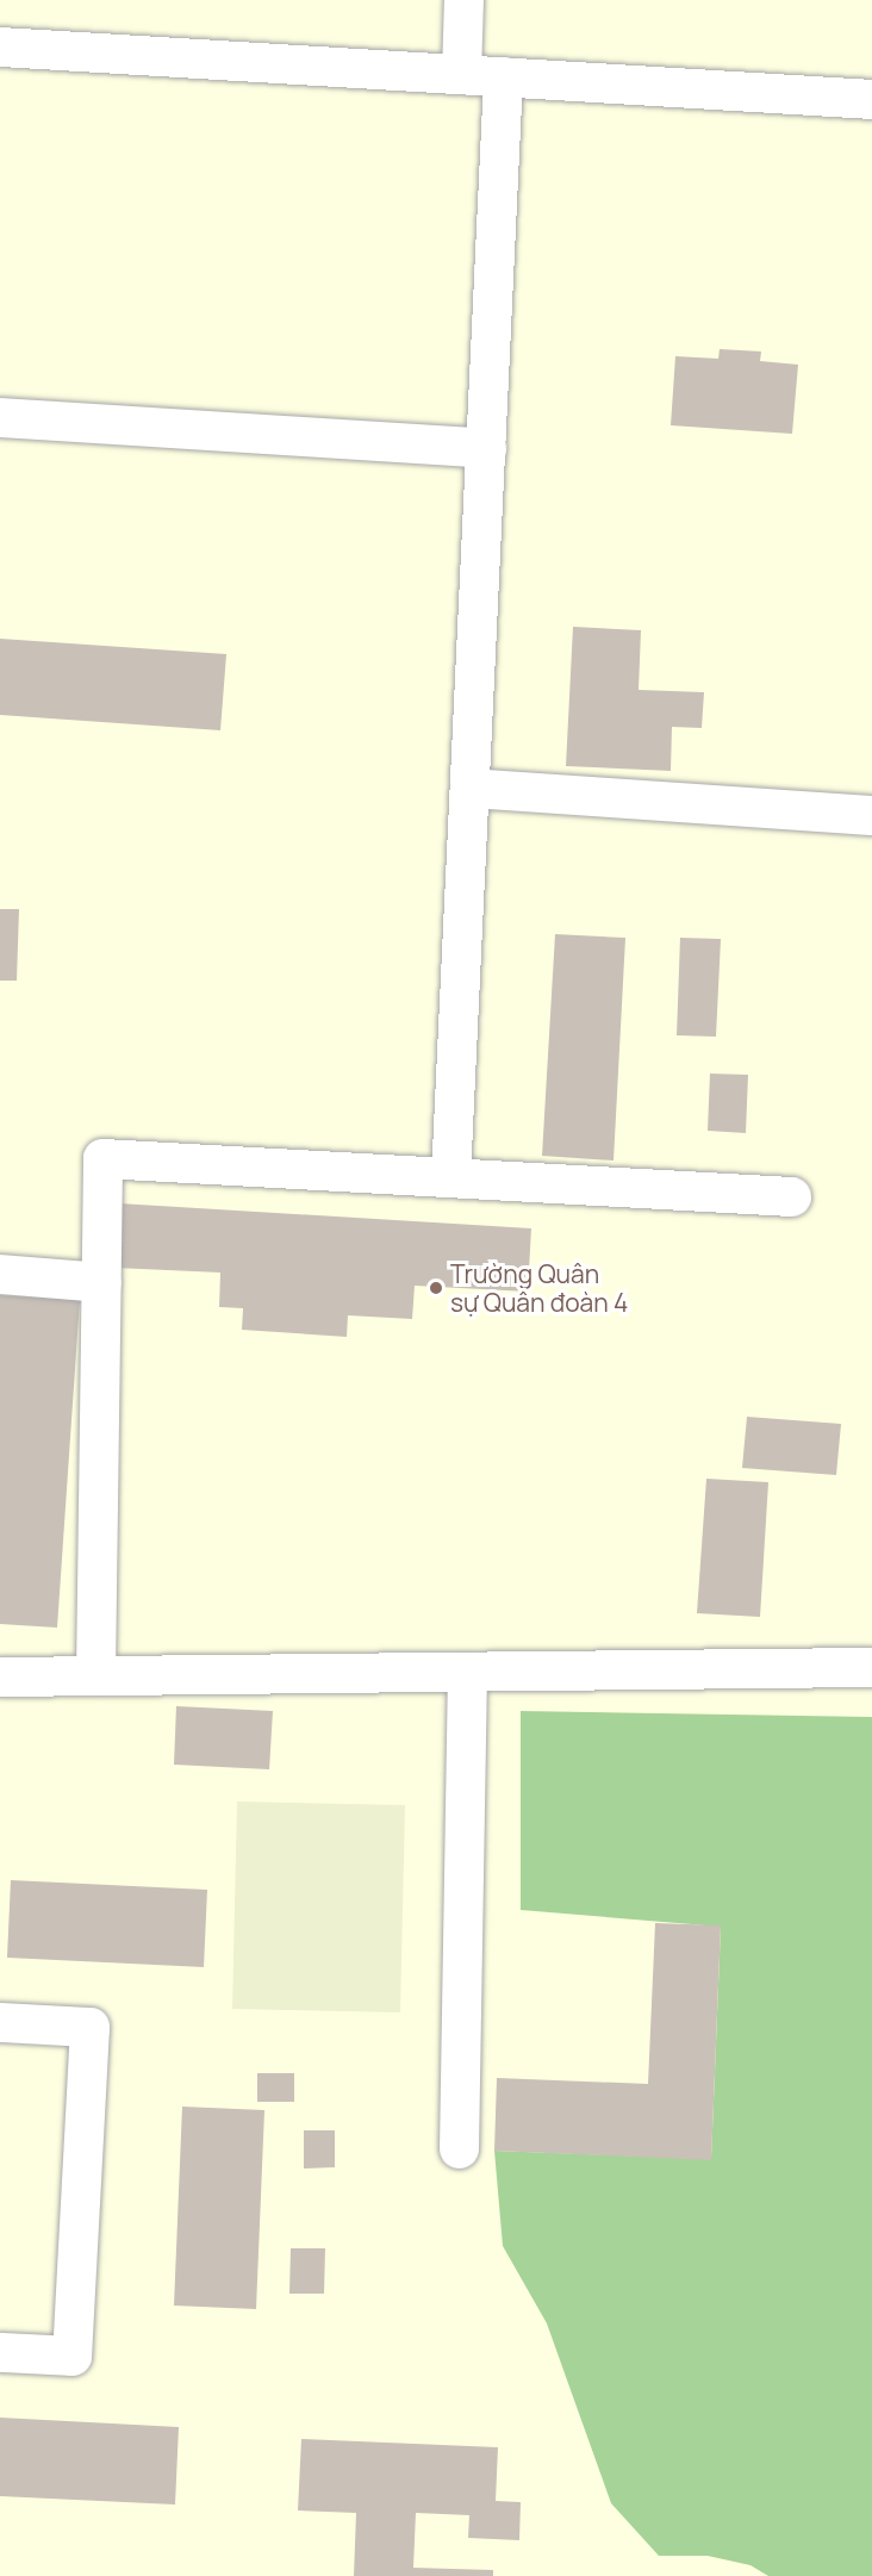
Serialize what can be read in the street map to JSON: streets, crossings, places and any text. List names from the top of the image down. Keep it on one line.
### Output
{"places":["Trường Quân sự Quân đoàn 4"]}
